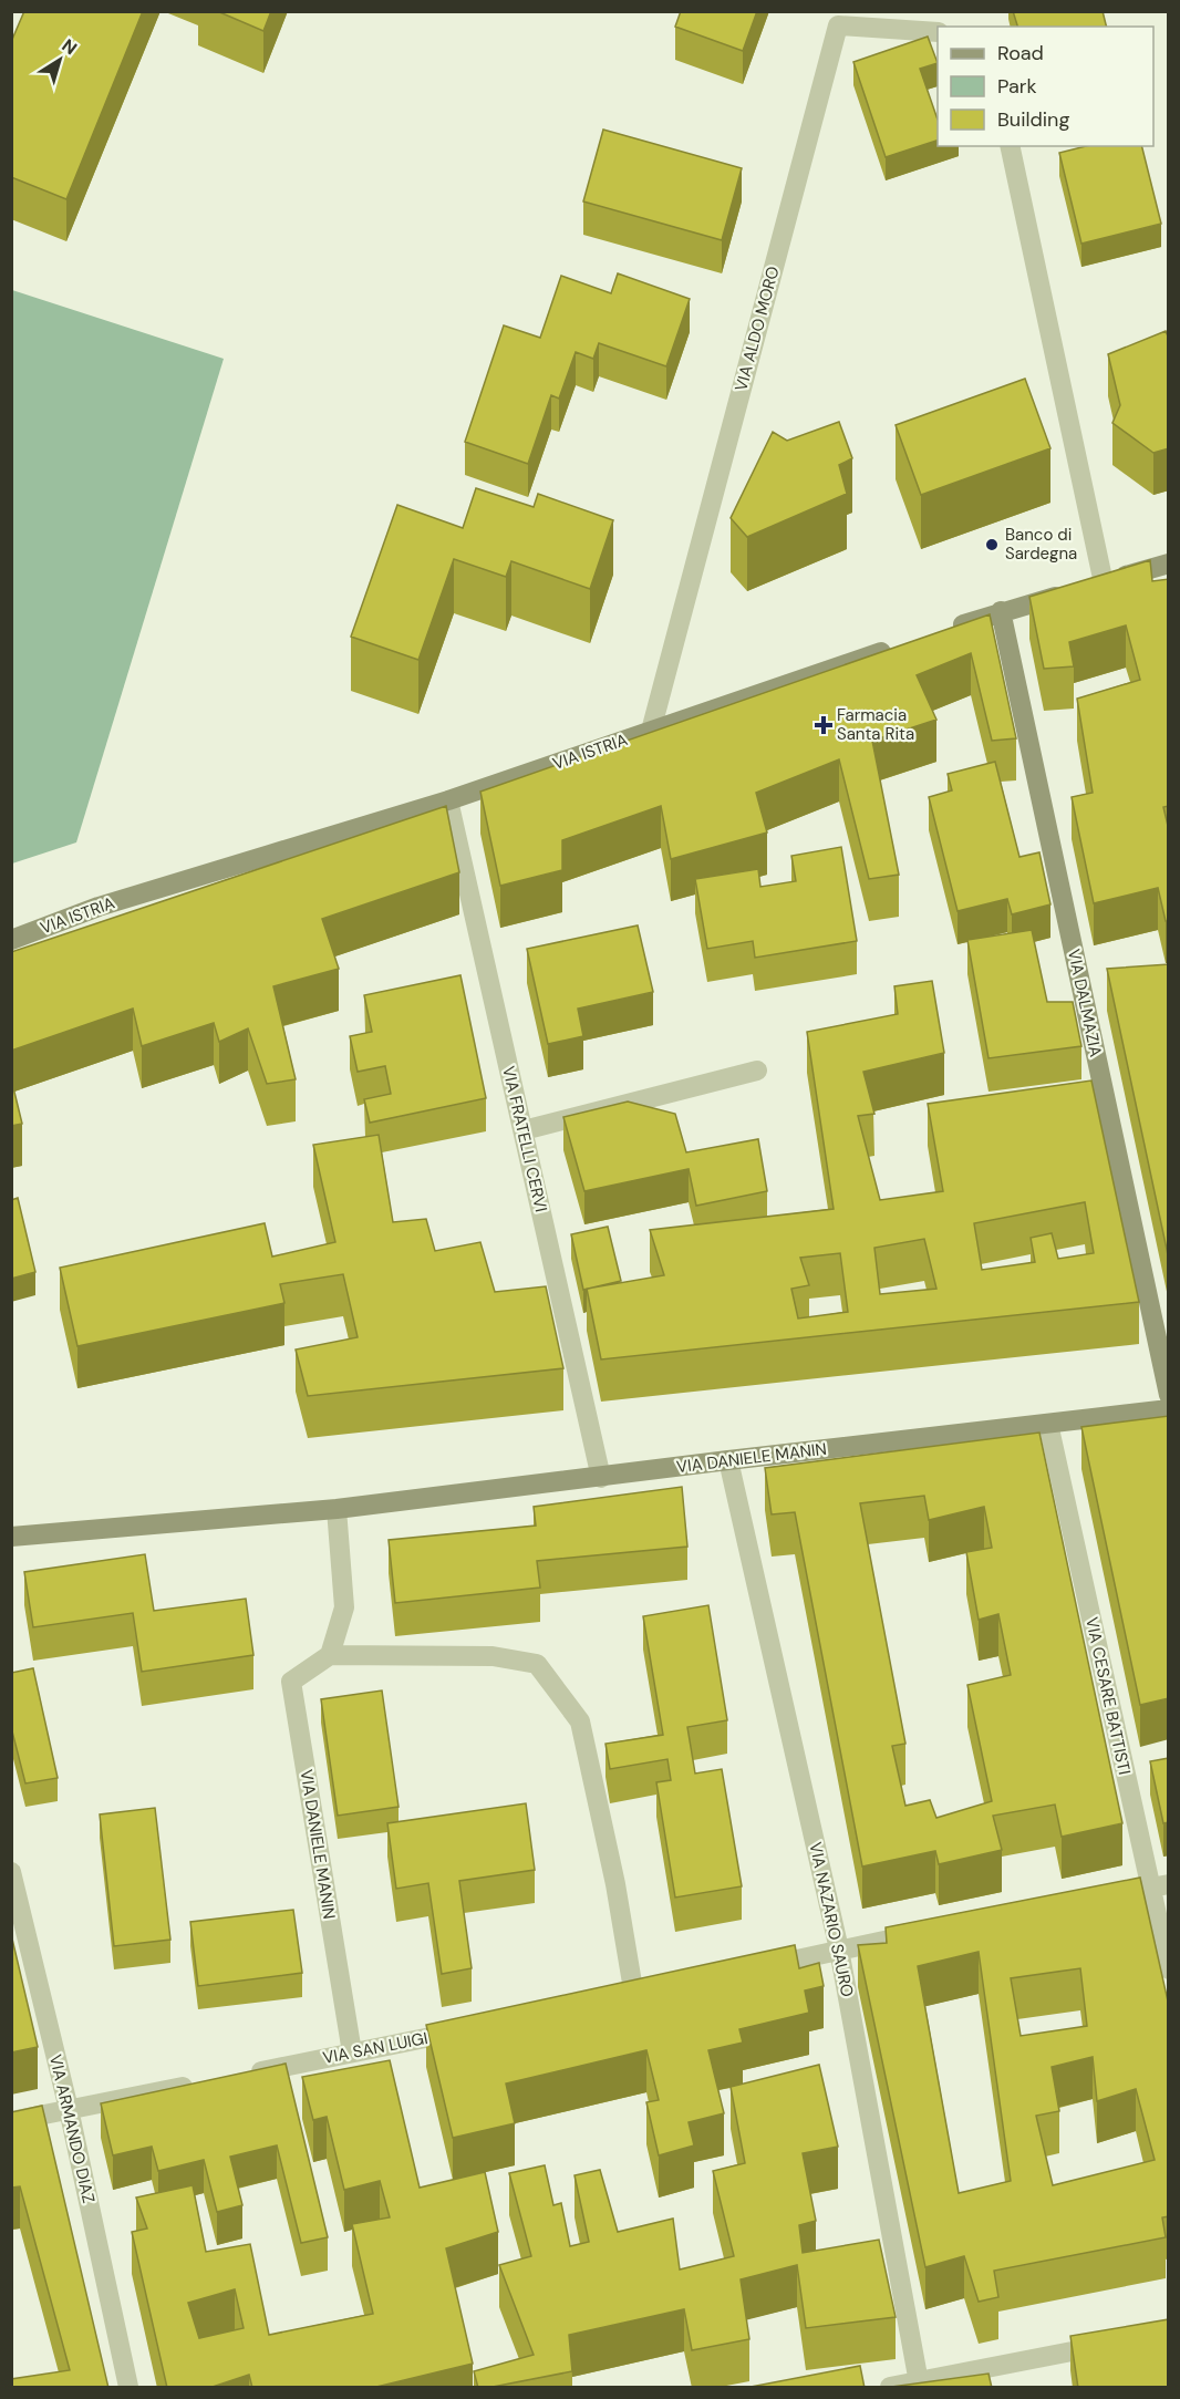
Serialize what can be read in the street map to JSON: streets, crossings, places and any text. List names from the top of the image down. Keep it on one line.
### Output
{"streets":{"main road":["VIA ISTRIA","VIA DALMAZIA","VIA DANIELE MANIN"],"street":["VIA ALDO MORO","VIA FRATELLI CERVI","VIA CESARE BATTISTI","VIA NAZARIO SAURO","VIA SAN LUIGI","VIA ARMANDO DIAZ"]},"crossings":[["VIA ALDO MORO","VIA ISTRIA"],["VIA ISTRIA","VIA FRATELLI CERVI"],["VIA FRATELLI CERVI","VIA DANIELE MANIN"],["VIA DANIELE MANIN","VIA CESARE BATTISTI"],["VIA DANIELE MANIN","VIA NAZARIO SAURO"],["VIA DANIELE MANIN","VIA SAN LUIGI"]],"places":{"other":["Banco di Sardegna"],"health":["Farmacia Santa Rita"]},"legend":["Road","Park","Building"],"north":"top right"}
